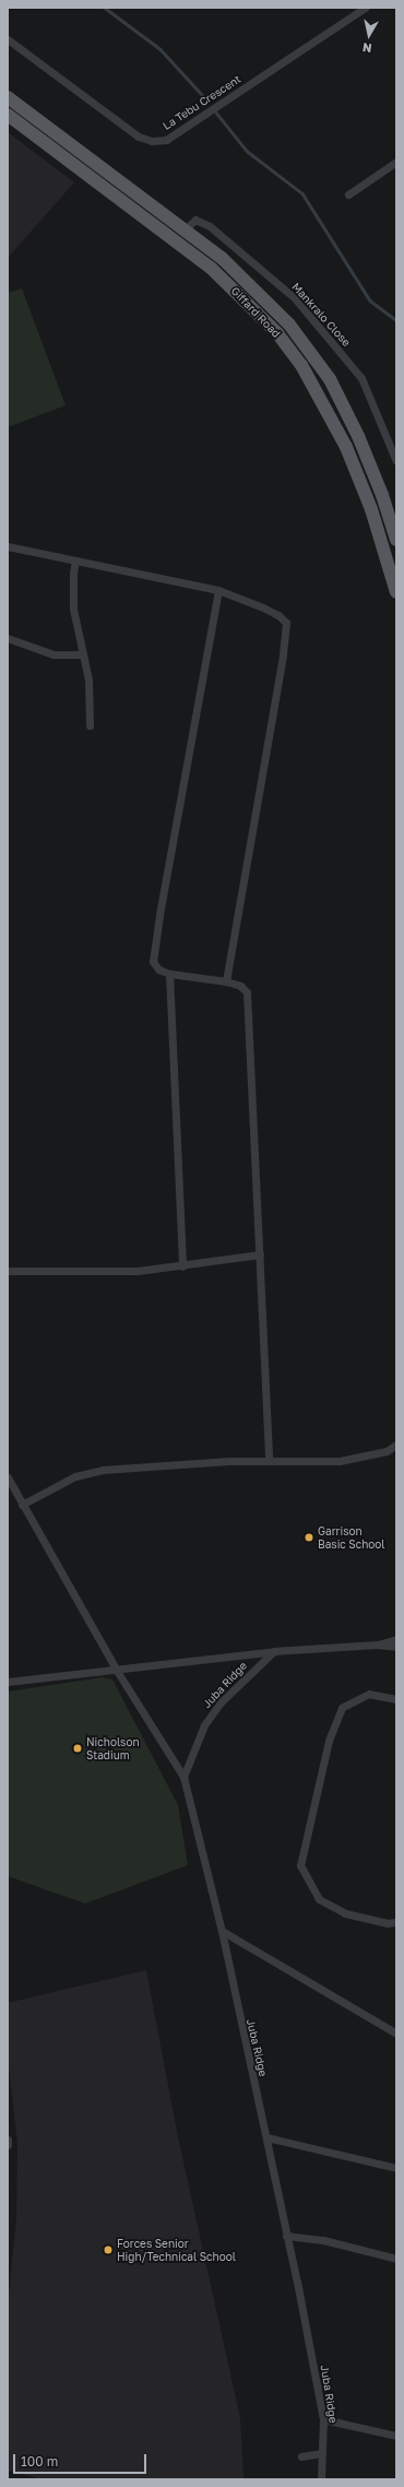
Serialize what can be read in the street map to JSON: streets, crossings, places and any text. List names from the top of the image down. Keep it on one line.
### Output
{"streets":{"main road":["Giffard Road"],"street":["La Tebu Crescent","Mankralo Close","Juba Ridge"]},"crossings":[["Giffard Road","Mankralo Close"]],"places":["Garrison Basic School","Nicholson Stadium","Forces Senior High/Technical School"],"scale_bar":"100 m","north":"bottom"}
